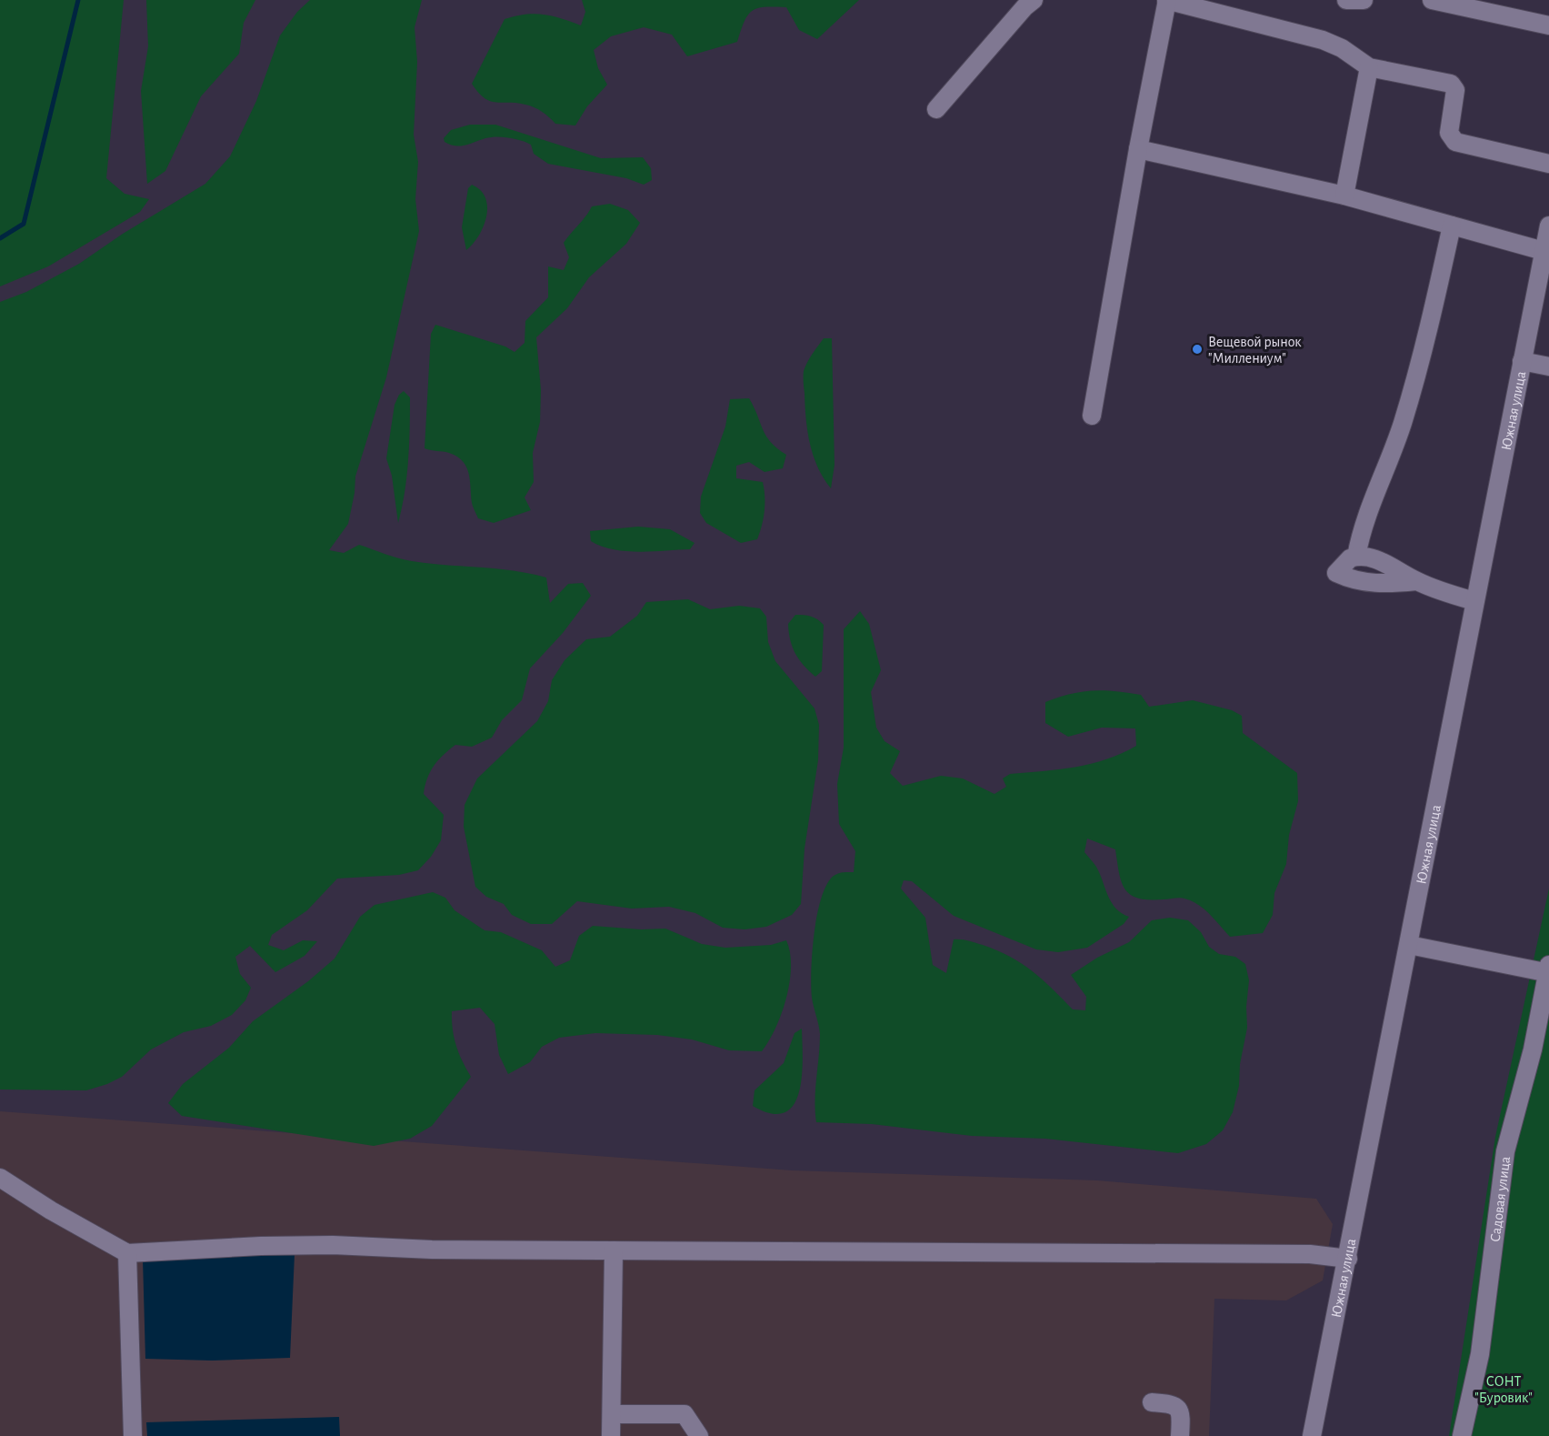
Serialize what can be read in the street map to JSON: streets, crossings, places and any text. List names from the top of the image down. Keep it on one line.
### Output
{"streets":{"street":["Южная улица","Садовая улица"]},"parks":["СОНТ \"Буровик\""],"places":["Вещевой рынок \"Миллениум\""]}
